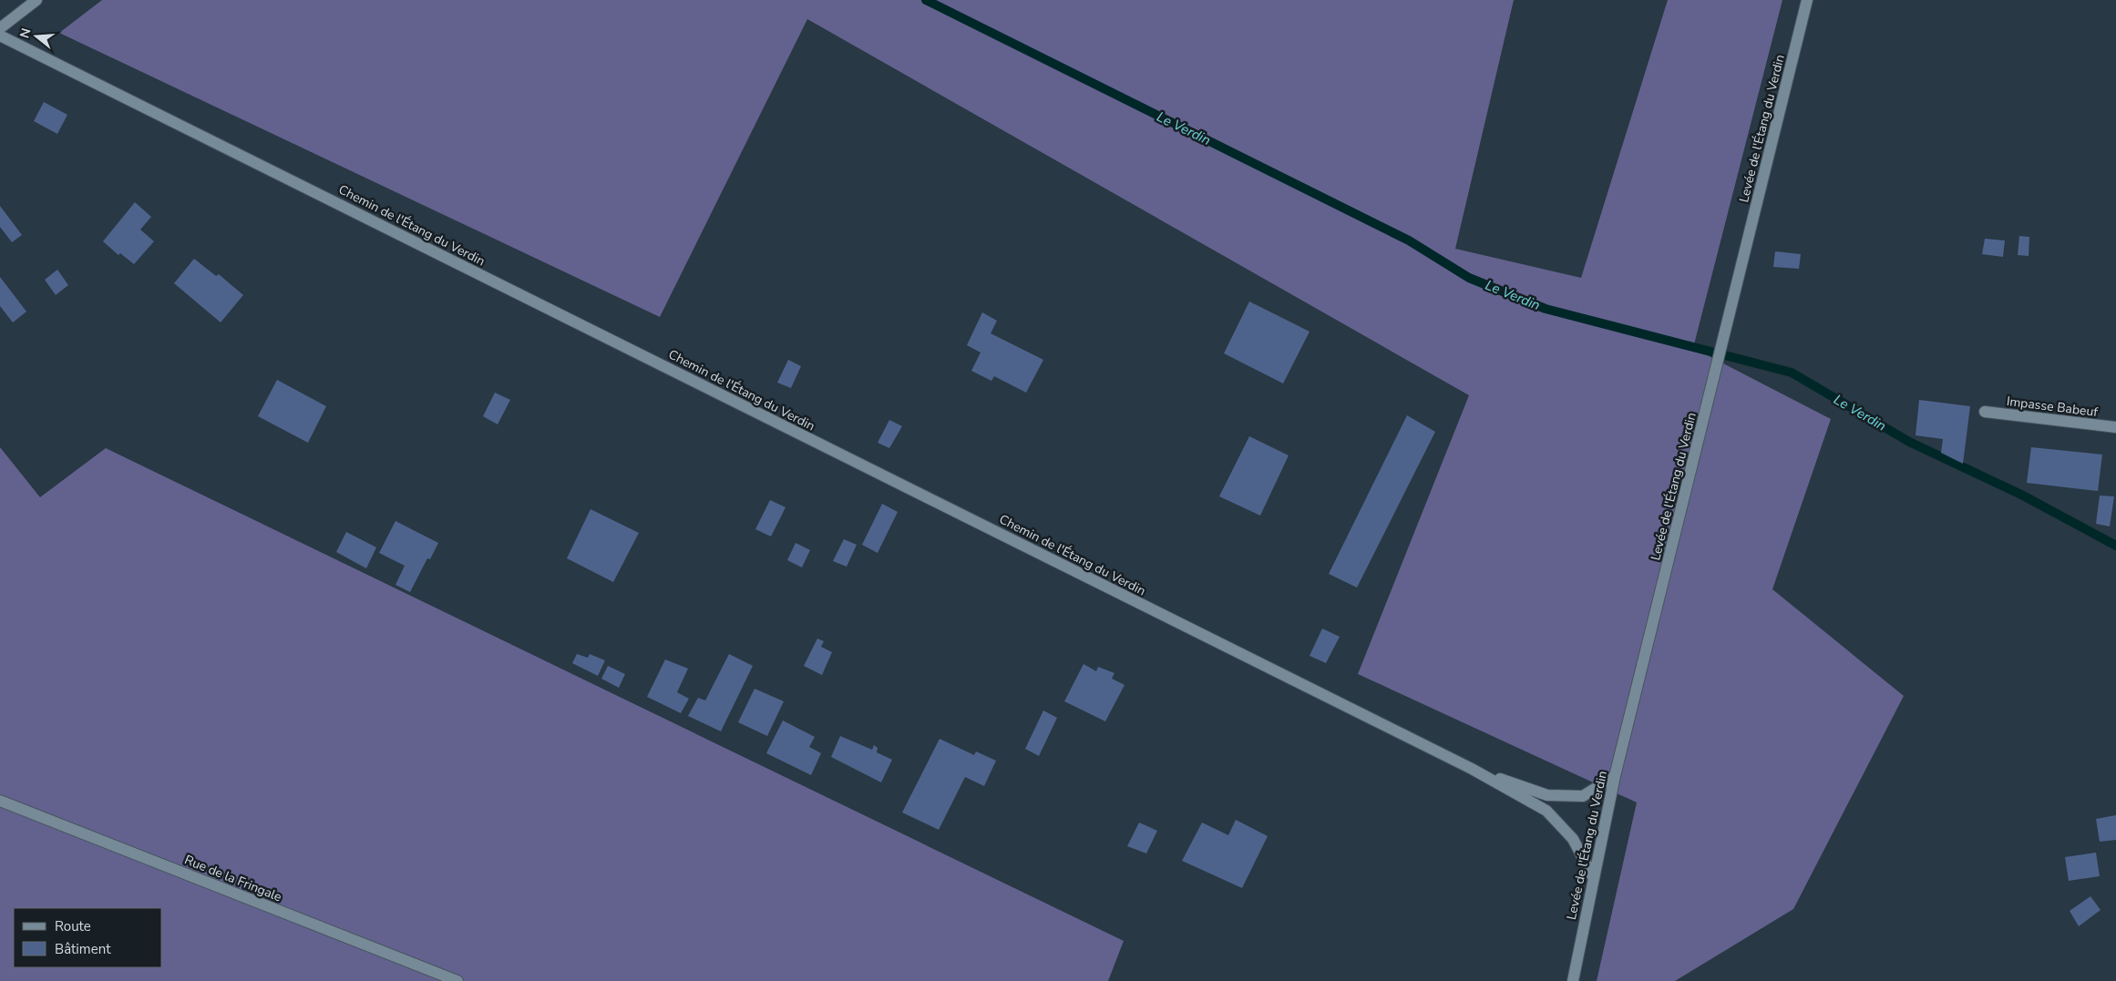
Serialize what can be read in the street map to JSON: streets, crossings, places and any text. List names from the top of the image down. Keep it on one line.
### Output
{"streets":{"street":["Levée de l'Étang du Verdin","Chemin de l'Étang du Verdin","Impasse Babeuf","Rue de la Fringale"]},"crossings":[["Levée de l'Étang du Verdin","Chemin de l'Étang du Verdin"]],"water":["Le Verdin"],"legend":["Route","Bâtiment"],"north":"left"}
